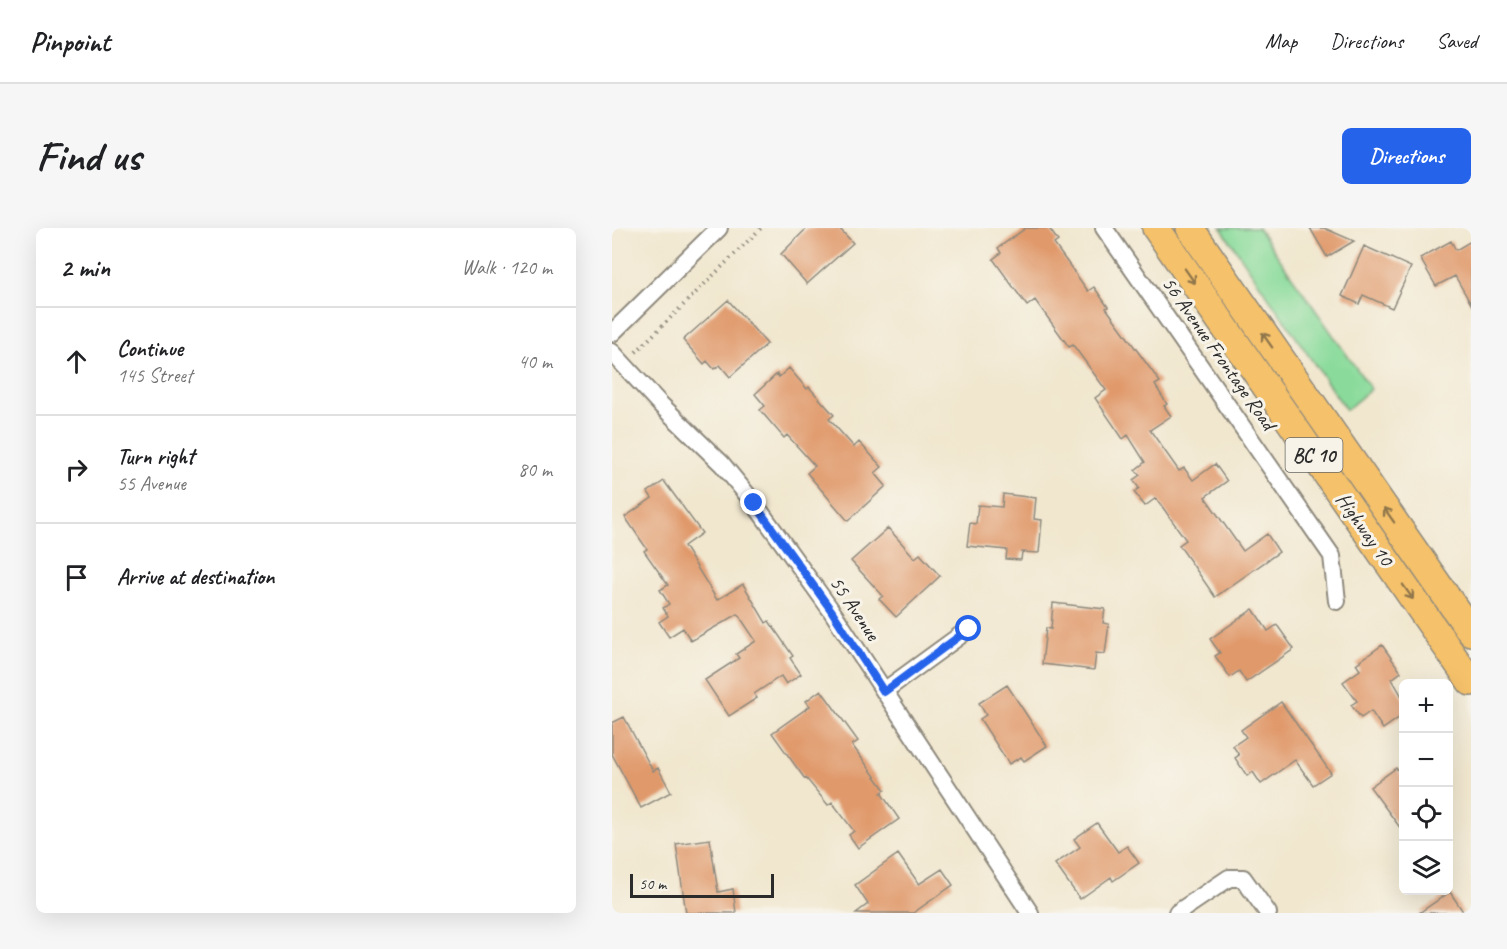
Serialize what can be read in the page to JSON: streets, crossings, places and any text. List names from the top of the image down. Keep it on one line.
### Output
{"streets":{"highway":["BC 10","Highway 10"],"street":["56 Avenue Frontage Road","55 Avenue"]},"scale_bar":"50 m","page":{"header":"Pinpoint","nav":["Map","Directions","Saved"],"buttons":"Directions","title":"Find us","heading":["2 min","Walk · 120 m"],"list":[["Continue","145 Street","40 m"],["Turn right","55 Avenue","80 m"],"Arrive at destination"],"map_buttons":["+","−"],"scale":"50 m"}}
